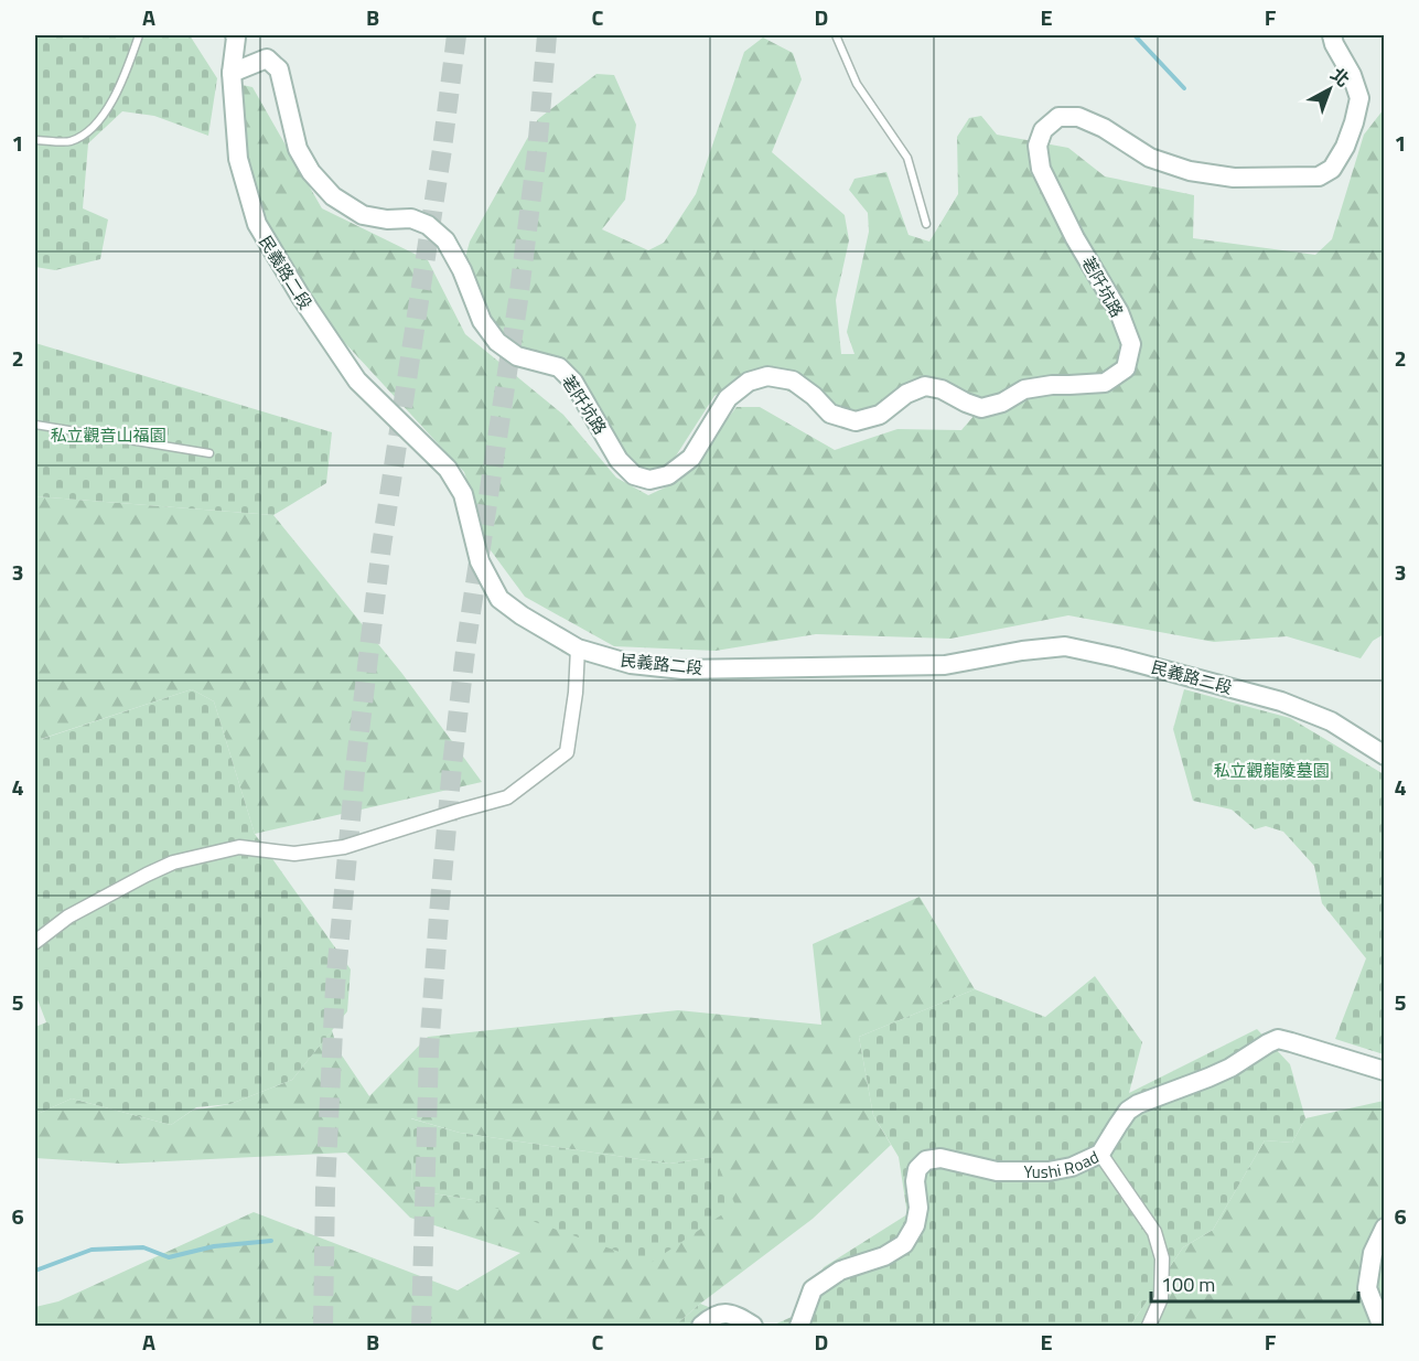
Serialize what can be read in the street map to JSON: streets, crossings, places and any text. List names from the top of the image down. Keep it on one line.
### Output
{"streets":{"street":["民義路二段","荖阡坑路","Yushi Road"]},"crossings":[["民義路二段","荖阡坑路"]],"parks":["私立觀音山福園","私立觀龍陵墓園"],"scale_bar":"100 m","north":"top right","grid":{"columns":["A","B","C","D","E","F"],"rows":["1","2","3","4","5","6"]}}
